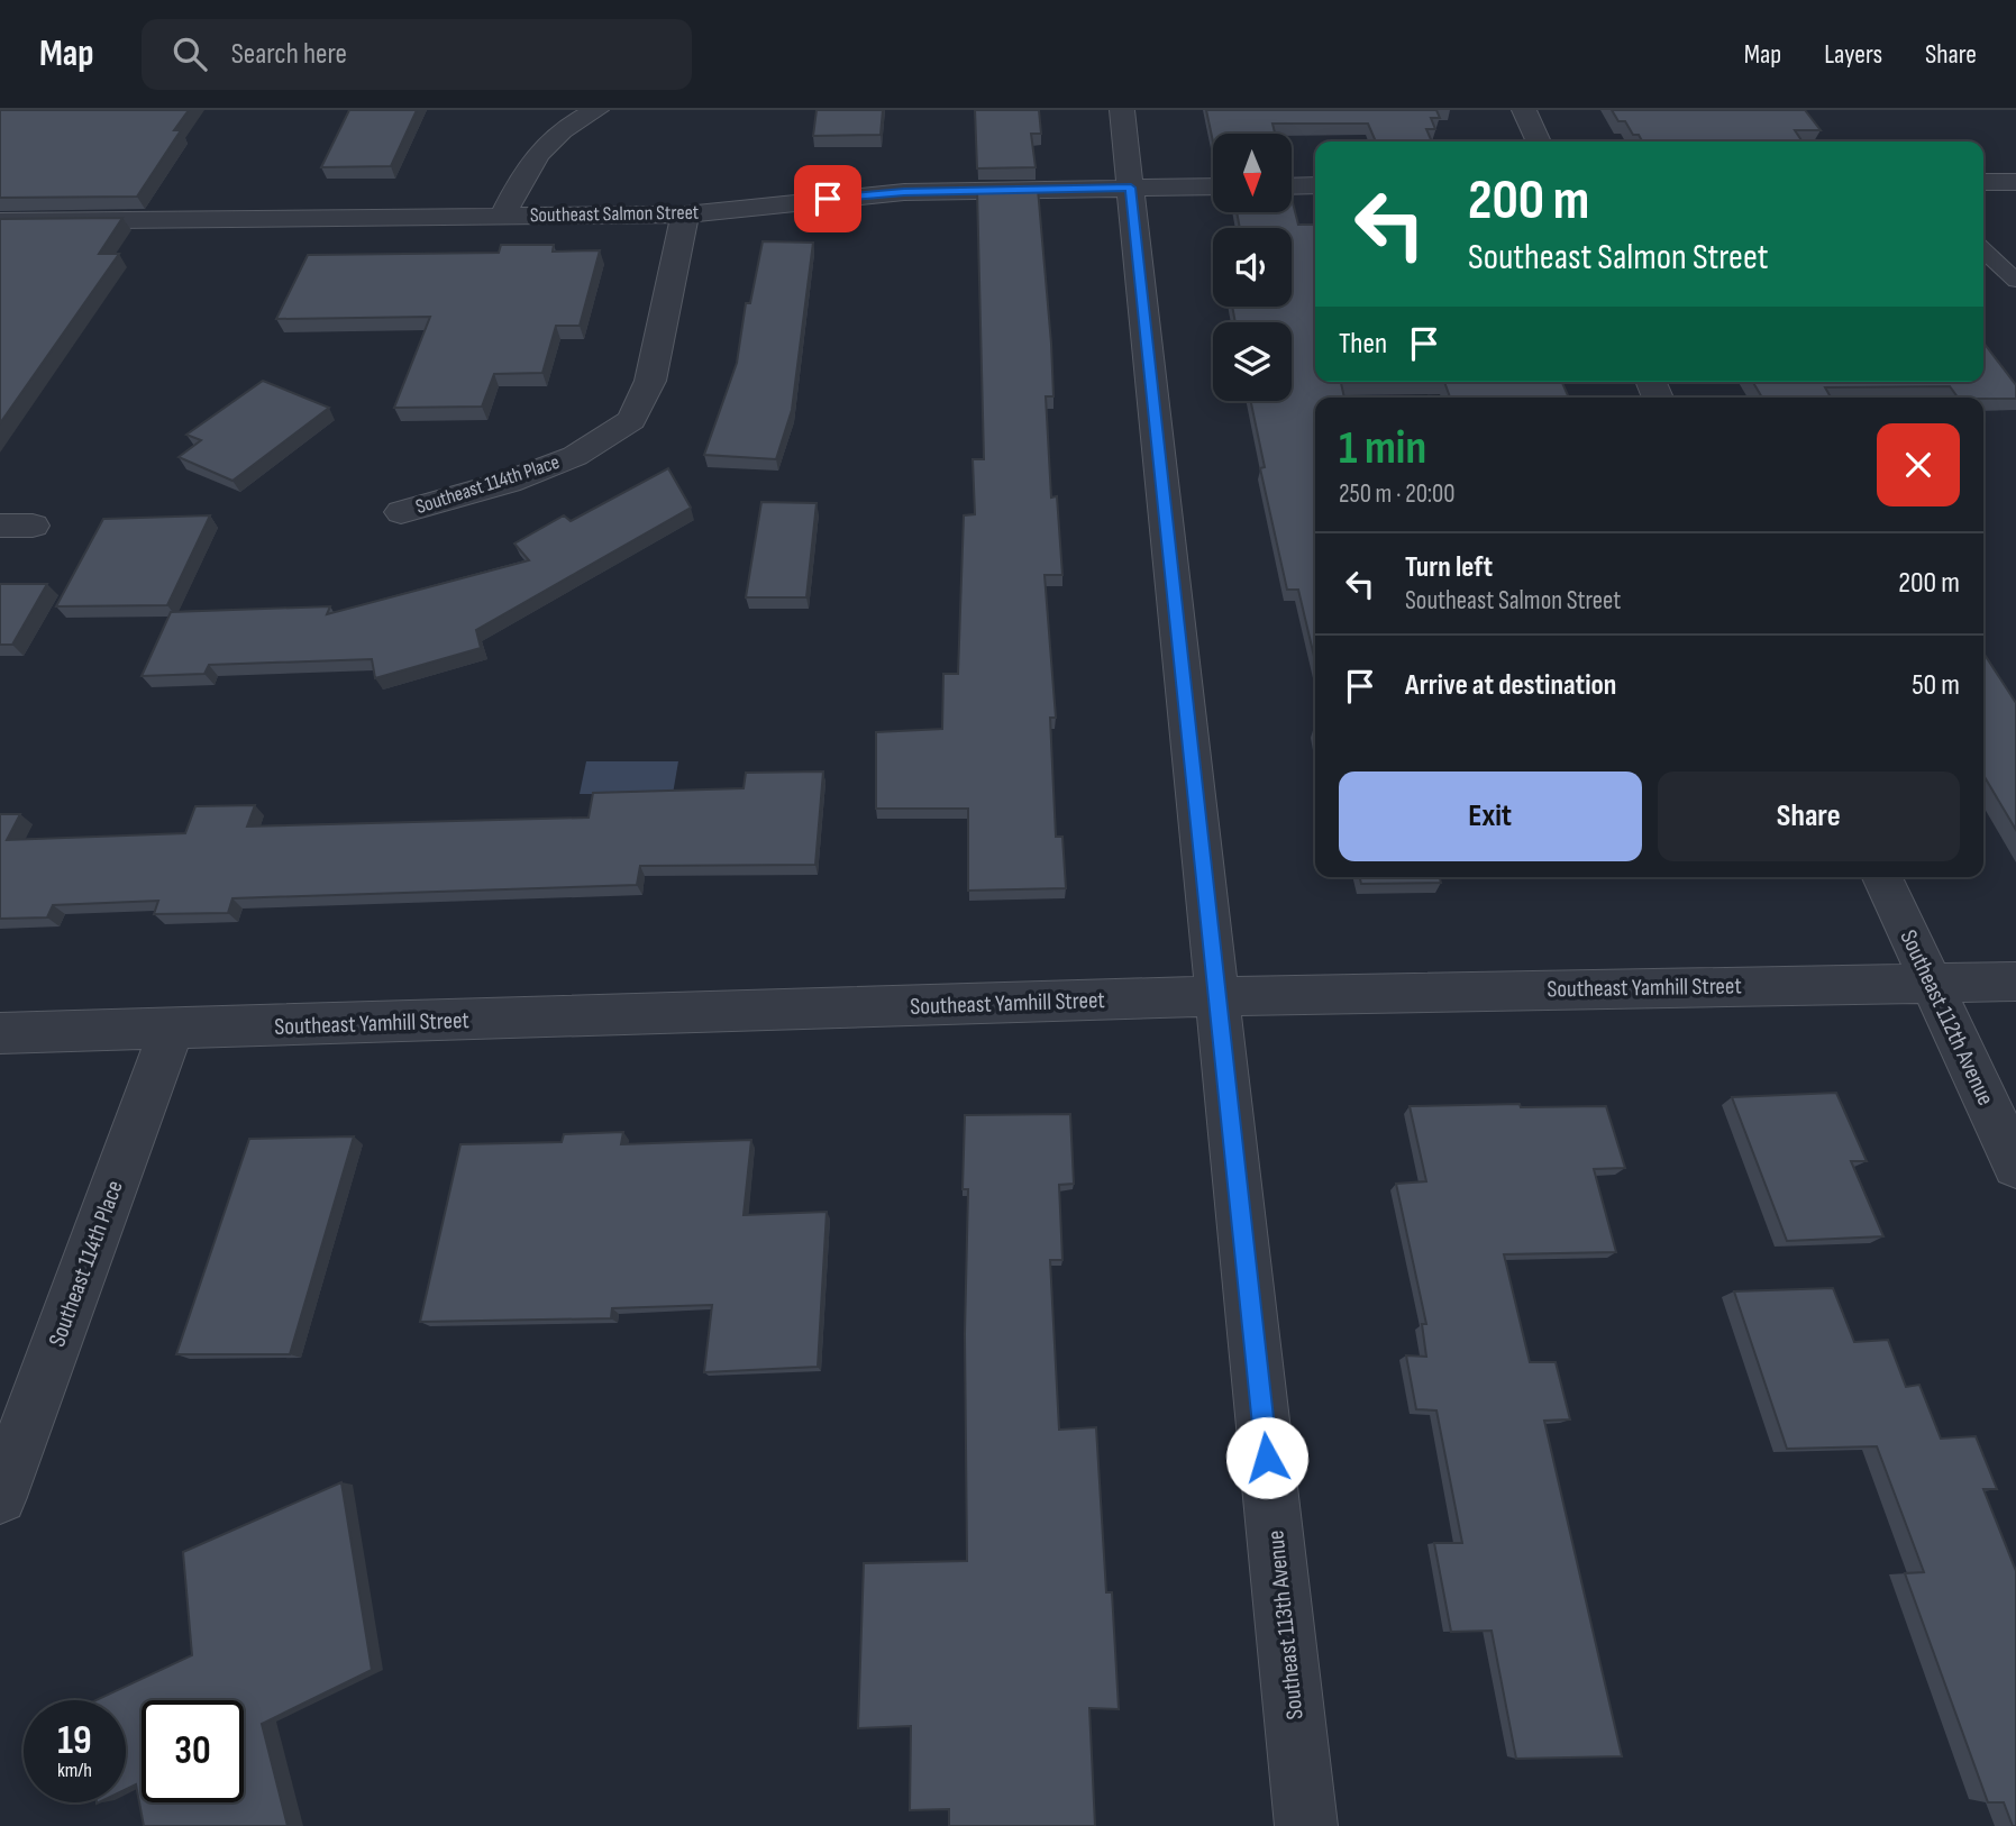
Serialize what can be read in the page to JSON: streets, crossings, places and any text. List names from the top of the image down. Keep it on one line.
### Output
{"streets":{"street":["Southeast Salmon Street","Southeast 114th Place","Southeast Yamhill Street","Southeast 112th Avenue","Southeast 113th Avenue"]},"crossings":[["Southeast Salmon Street","Southeast 114th Place"],["Southeast Salmon Street","Southeast 113th Avenue"],["Southeast 114th Place","Southeast Yamhill Street"],["Southeast Yamhill Street","Southeast 112th Avenue"],["Southeast Yamhill Street","Southeast 113th Avenue"]],"north":"bottom","page":{"header":"Map","search":"Search here","nav":["Map","Layers","Share"],"turn":["200 m","Southeast Salmon Street"],"then":"Then","heading":["1 min","250 m · 20:00"],"list":[{"name":"Turn left","note":"Southeast Salmon Street","value":"200 m"},{"name":"Arrive at destination","value":"50 m"}],"buttons":["Exit","Share"],"speed":"19 km/h","limit":"30"}}
